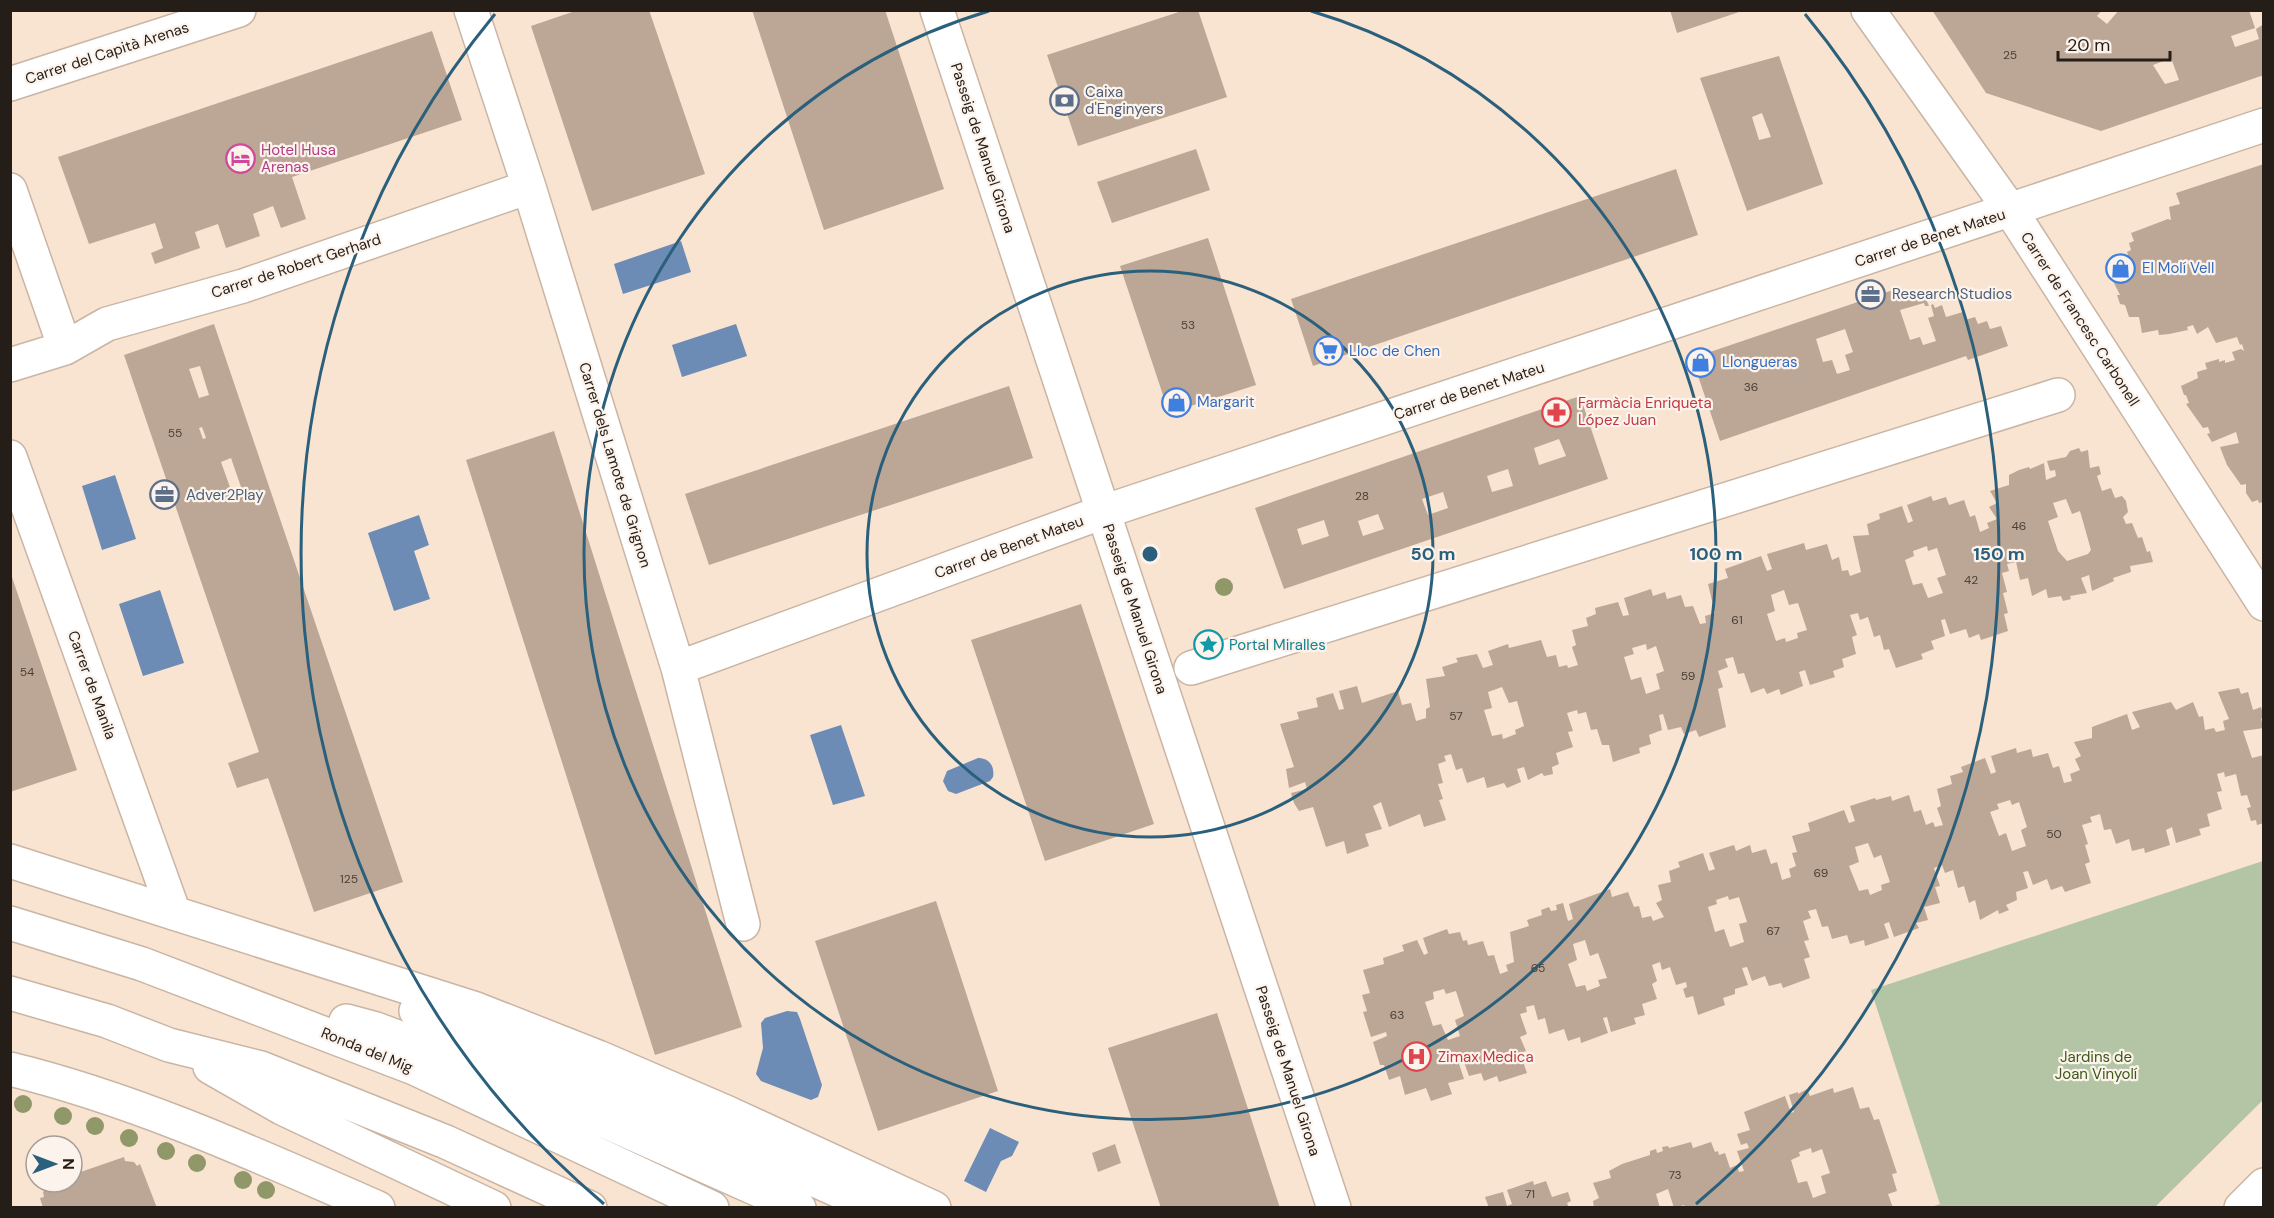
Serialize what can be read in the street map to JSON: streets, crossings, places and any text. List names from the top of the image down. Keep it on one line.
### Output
{"streets":{"street":["Carrer del Capità Arenas","Passeig de Manuel Girona","Carrer de Benet Mateu","Carrer de Robert Gerhard","Carrer de Francesc Carbonell","Carrer dels Lamote de Grignon","Carrer de Manila","Ronda del Mig"]},"crossings":[["Passeig de Manuel Girona","Carrer de Benet Mateu"],["Carrer de Benet Mateu","Carrer de Francesc Carbonell"],["Carrer de Benet Mateu","Carrer dels Lamote de Grignon"],["Carrer de Robert Gerhard","Carrer dels Lamote de Grignon"]],"parks":["Jardins de Joan Vinyolí"],"places":{"bank":["Caixa d'Enginyers"],"hotel":["Hotel Husa Arenas"],"shop":["El Molí Vell","Llongueras","Margarit"],"office":["Research Studios","Adver2Play"],"supermarket":["Lloc de Chen"],"pharmacy":["Farmàcia Enriqueta López Juan"],"place":["Portal Miralles"],"hospital":["Zimax Medica"]},"house_numbers":["25","53","36","55","28","46","42","61","54","59","57","50","69","125","67","65","63","73","71"],"scale_bar":"20 m","north":"right","rings":["50 m","100 m","150 m"]}
